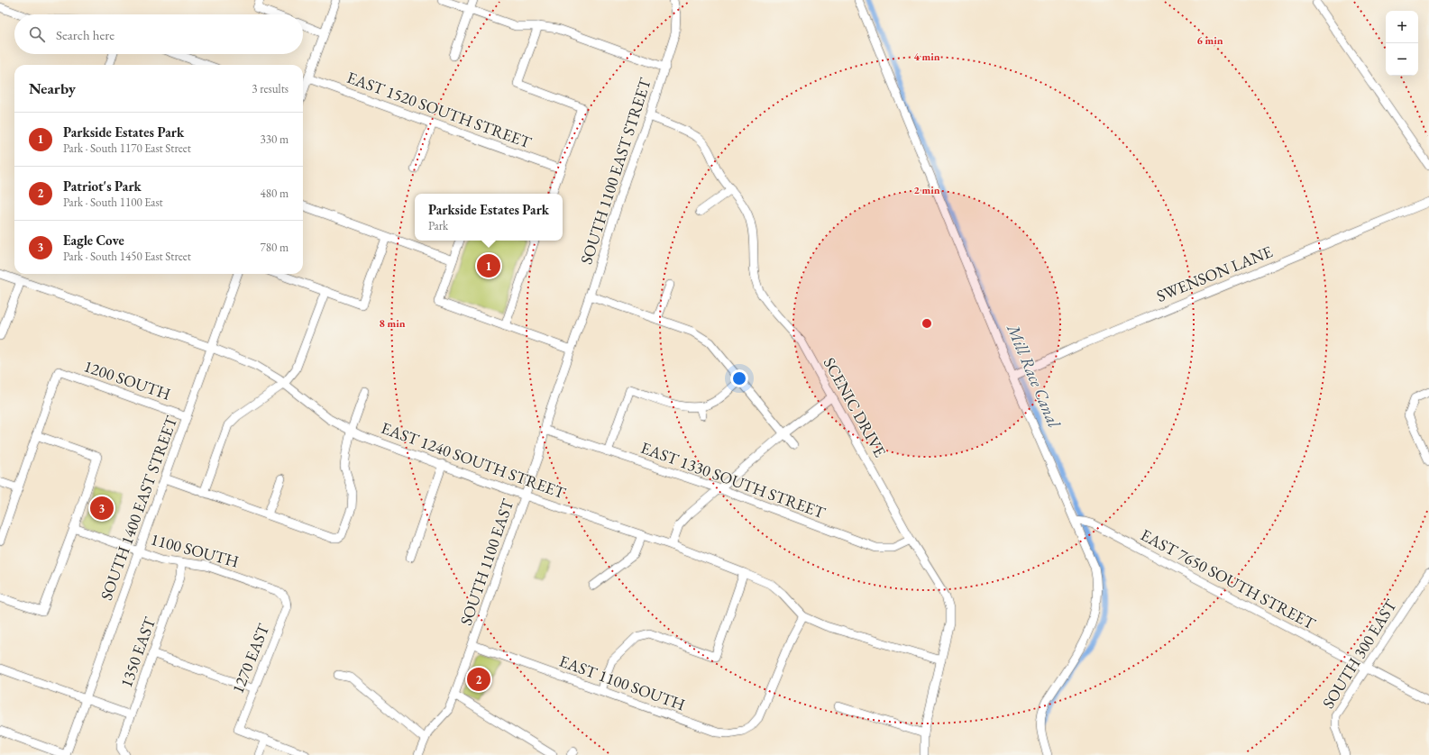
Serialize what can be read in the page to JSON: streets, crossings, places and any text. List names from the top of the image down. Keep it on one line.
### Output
{"streets":{"street":["EAST 1520 SOUTH STREET","SOUTH 1100 EAST STREET","SWENSON LANE","1200 SOUTH","SCENIC DRIVE","EAST 1240 SOUTH STREET","EAST 1330 SOUTH STREET","SOUTH 1400 EAST STREET","1100 SOUTH","SOUTH 1100 EAST","EAST 7650 SOUTH STREET","1350 EAST","SOUTH 300 EAST","1270 EAST","EAST 1100 SOUTH"]},"crossings":[["SOUTH 1100 EAST STREET","SCENIC DRIVE"],["SOUTH 1100 EAST STREET","SOUTH 1100 EAST"],["1200 SOUTH","SOUTH 1400 EAST STREET"],["SCENIC DRIVE","EAST 1240 SOUTH STREET"],["SCENIC DRIVE","EAST 1330 SOUTH STREET"],["EAST 1240 SOUTH STREET","SOUTH 1400 EAST STREET"],["EAST 1240 SOUTH STREET","SOUTH 1100 EAST"],["EAST 1240 SOUTH STREET","EAST 1100 SOUTH"],["EAST 1330 SOUTH STREET","SOUTH 1100 EAST"],["SOUTH 1400 EAST STREET","1100 SOUTH"],["1100 SOUTH","1350 EAST"],["1100 SOUTH","1270 EAST"],["SOUTH 1100 EAST","EAST 1100 SOUTH"],["EAST 7650 SOUTH STREET","SOUTH 300 EAST"]],"water":["Mill Race Canal"],"page":{"map_buttons":["+","−"],"search":"Search here","heading":["Nearby","3 results"],"list":[{"mark":"1","name":"Parkside Estates Park","note":"Park · South 1170 East Street","value":"330 m"},{"mark":"2","name":"Patriot's Park","note":"Park · South 1100 East","value":"480 m"},{"mark":"3","name":"Eagle Cove","note":"Park · South 1450 East Street","value":"780 m"}],"popup":["Parkside Estates Park","Park"],"pins":["1","3","2"]},"rings":["6 min","4 min","2 min","8 min"]}
